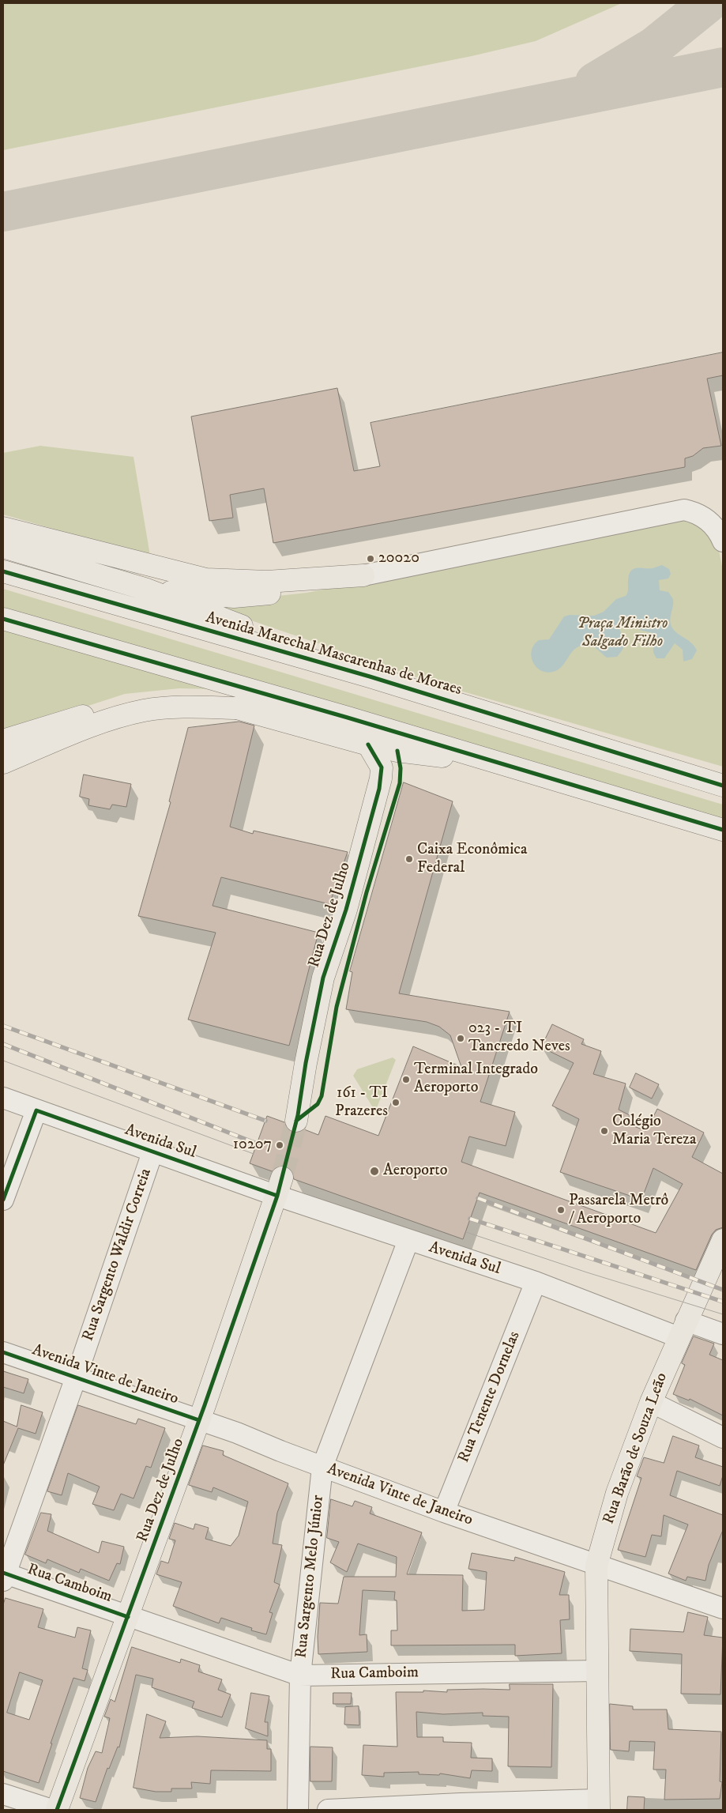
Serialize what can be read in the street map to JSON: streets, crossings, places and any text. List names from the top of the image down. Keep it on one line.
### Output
{"streets":{"main road":["Avenida Marechal Mascarenhas de Moraes","Rua Dez de Julho","Rua Barão de Souza Leão"],"street":["Avenida Sul","Rua Sargento Waldir Correia","Avenida Vinte de Janeiro","Rua Tenente Dornelas","Rua Sargento Melo Júnior","Rua Camboim"]},"crossings":[["Rua Dez de Julho","Avenida Sul"],["Rua Dez de Julho","Avenida Vinte de Janeiro"],["Rua Dez de Julho","Rua Camboim"],["Avenida Sul","Rua Sargento Waldir Correia"],["Avenida Sul","Rua Tenente Dornelas"],["Avenida Sul","Rua Barão de Souza Leão"],["Avenida Sul","Rua Sargento Melo Júnior"],["Rua Sargento Waldir Correia","Avenida Vinte de Janeiro"],["Rua Sargento Waldir Correia","Rua Camboim"],["Avenida Vinte de Janeiro","Rua Tenente Dornelas"],["Avenida Vinte de Janeiro","Rua Barão de Souza Leão"],["Avenida Vinte de Janeiro","Rua Sargento Melo Júnior"],["Rua Barão de Souza Leão","Rua Camboim"],["Rua Sargento Melo Júnior","Rua Camboim"]],"parks":["Praça Ministro Salgado Filho"],"places":["20020","Caixa Econômica Federal","023 - TI Tancredo Neves","Terminal Integrado Aeroporto","161 - TI Prazeres","Colégio Maria Tereza","10207","Aeroporto","Passarela Metrô / Aeroporto"]}
